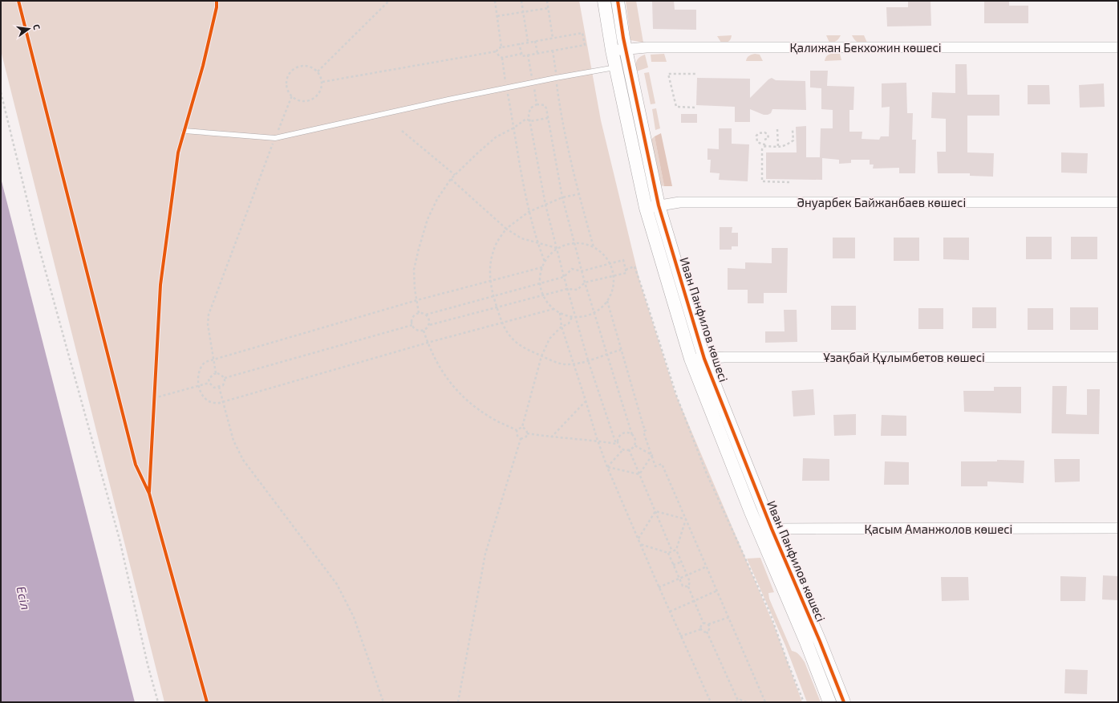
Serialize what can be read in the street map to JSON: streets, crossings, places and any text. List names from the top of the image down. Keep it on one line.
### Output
{"streets":{"street":["Қалижан Бекхожин көшесі","Әнуарбек Байжанбаев көшесі","Иван Панфилов көшесі","Ұзақбай Құлымбетов көшесі","Қасым Аманжолов көшесі"]},"crossings":[["Қалижан Бекхожин көшесі","Иван Панфилов көшесі"],["Әнуарбек Байжанбаев көшесі","Иван Панфилов көшесі"],["Иван Панфилов көшесі","Ұзақбай Құлымбетов көшесі"],["Иван Панфилов көшесі","Қасым Аманжолов көшесі"]],"water":["Есіл"],"north":"right"}
